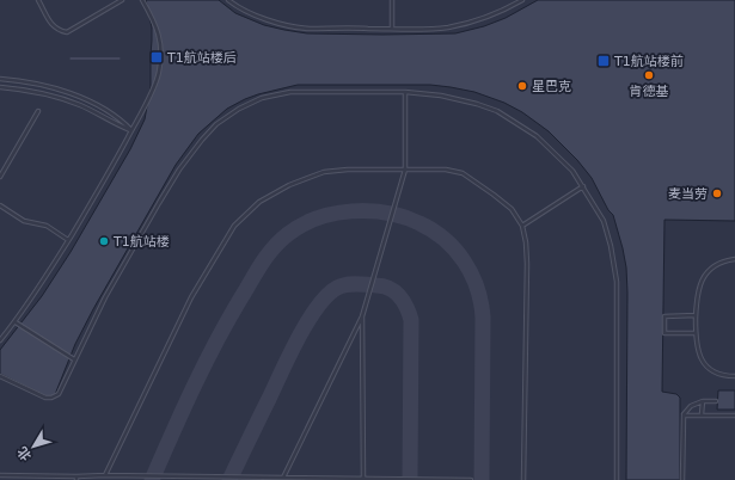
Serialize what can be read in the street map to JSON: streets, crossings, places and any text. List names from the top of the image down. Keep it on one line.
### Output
{"places":{"transit":["T1航站楼后","T1航站楼前"],"other":["肯德基","星巴克","麦当劳","T1航站楼"]},"north":"bottom left"}
